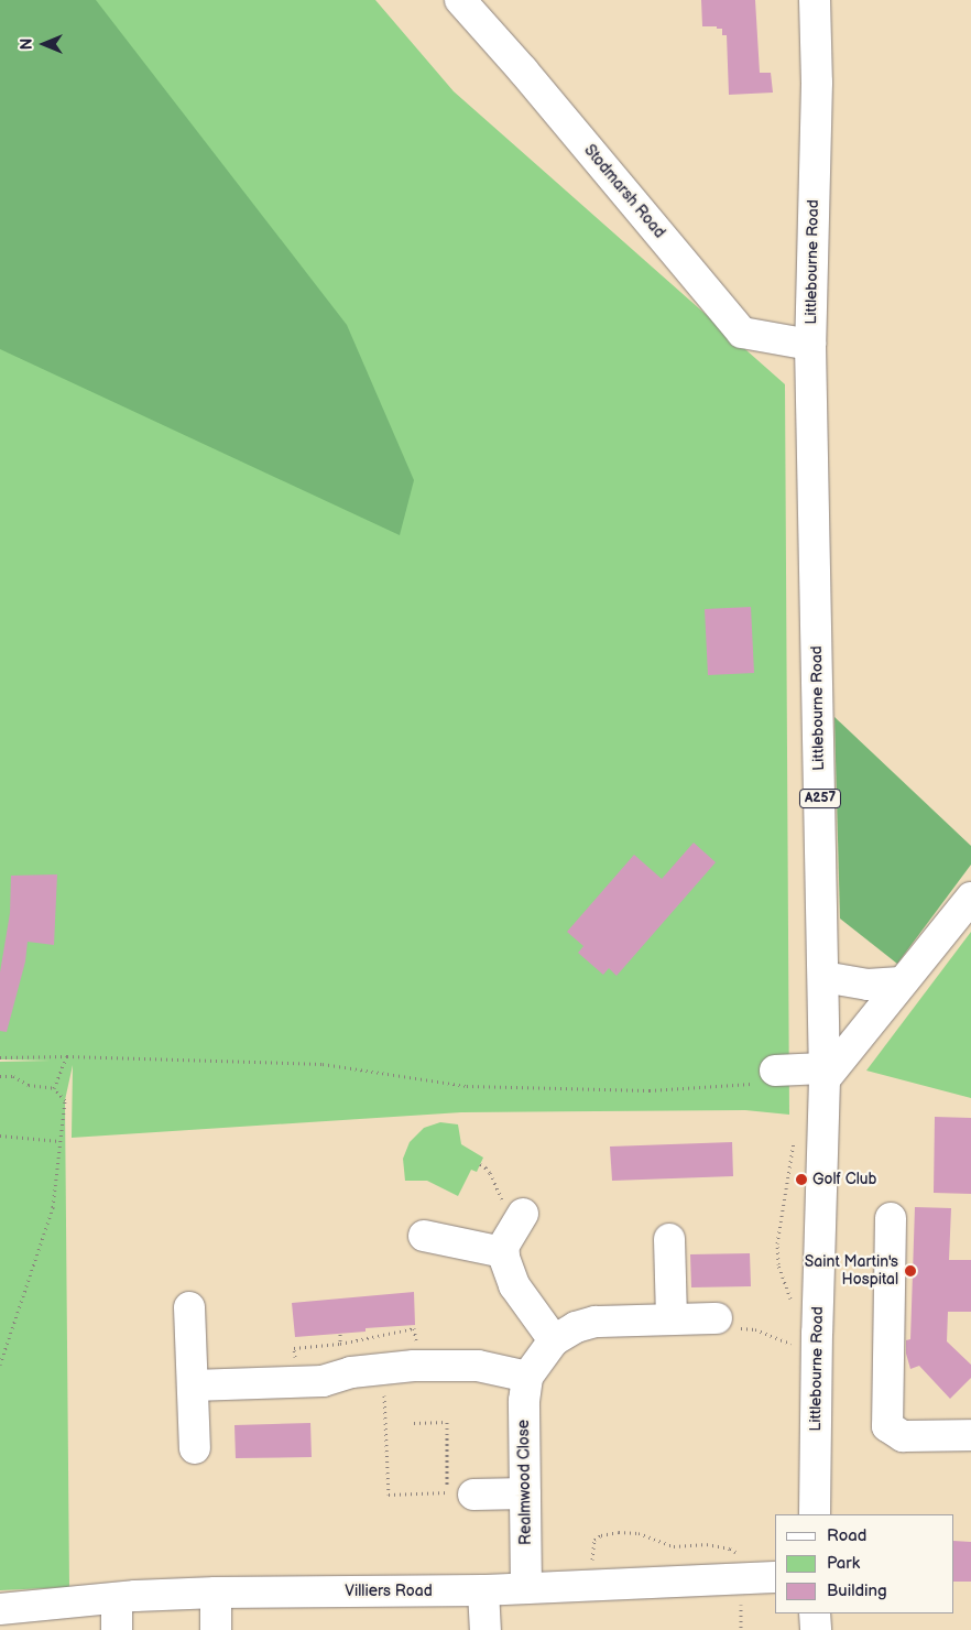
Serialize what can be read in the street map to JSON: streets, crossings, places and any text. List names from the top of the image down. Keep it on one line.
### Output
{"streets":{"street":["Stodmarsh Road","Littlebourne Road","A257","Realmwood Close","Villiers Road"]},"crossings":[["Stodmarsh Road","Littlebourne Road"],["Realmwood Close","Villiers Road"]],"places":["Golf Club","Saint Martin's Hospital"],"legend":["Road","Park","Building"],"north":"left"}
